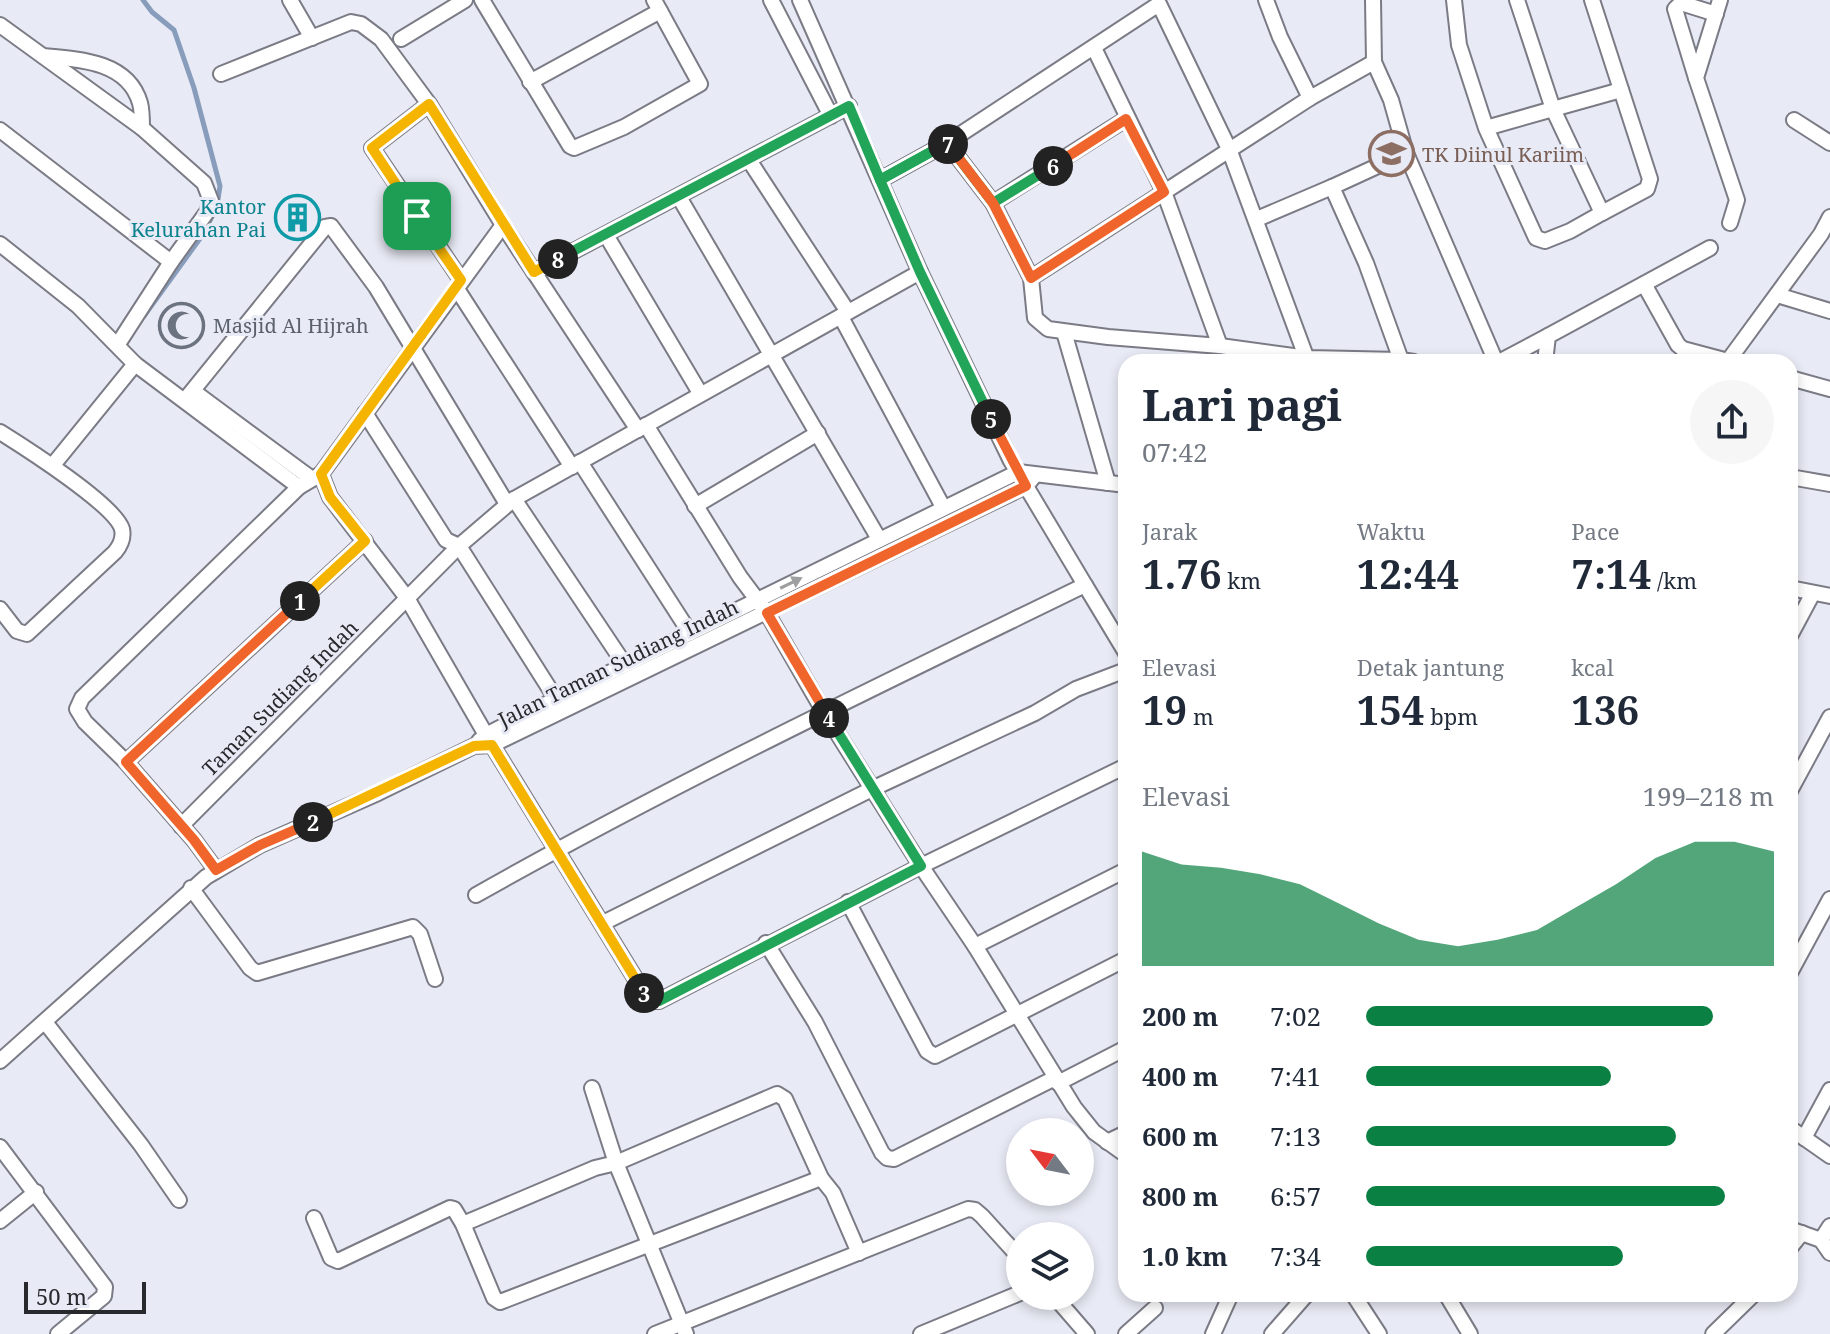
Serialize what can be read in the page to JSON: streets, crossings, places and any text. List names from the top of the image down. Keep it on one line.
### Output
{"streets":{"street":["Jalan Taman Sudiang Indah","Taman Sudiang Indah"]},"places":{"school or university":["TK Diinul Kariim"],"building":["Kantor Kelurahan Pai"],"mosque":["Masjid Al Hijrah"]},"scale_bar":"50 m","north":"top left","page":{"pins":["7","6","8","5","1","4","2","3"],"heading":["Lari pagi","07:42"],"stats":[["Jarak","1.76 km"],["Waktu","12:44"],["Pace","7:14 /km"],["Elevasi","19 m"],["Detak jantung","154 bpm"],["kcal","136"]],"chart":["Elevasi","199–218 m"],"list":[{"name":"200 m","note":"7:02"},{"name":"400 m","note":"7:41"},{"name":"600 m","note":"7:13"},{"name":"800 m","note":"6:57"},{"name":"1.0 km","note":"7:34"}],"scale":"50 m"}}
